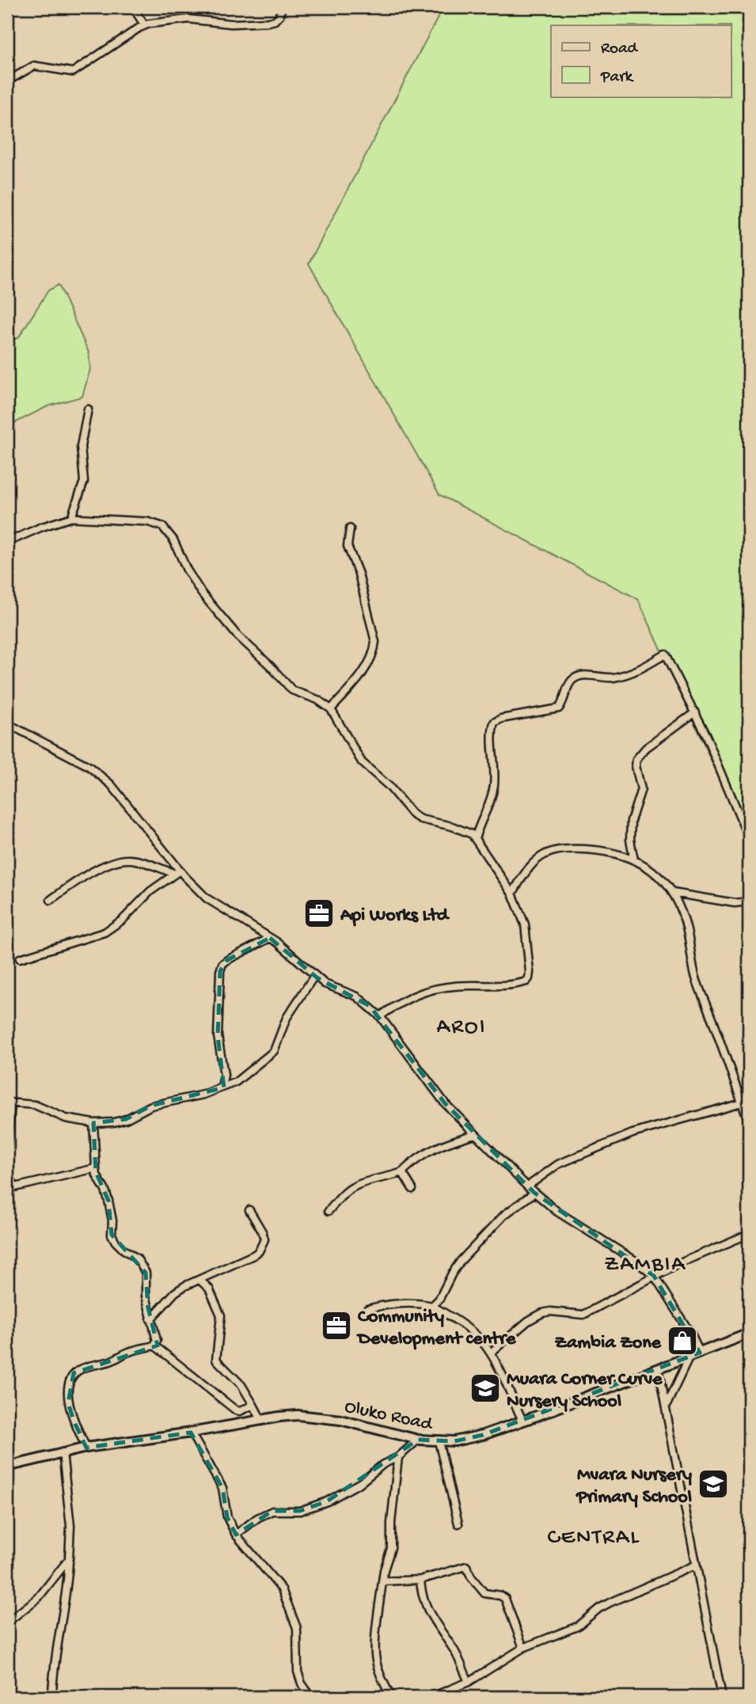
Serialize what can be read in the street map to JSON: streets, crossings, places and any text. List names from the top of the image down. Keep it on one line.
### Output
{"streets":{"main road":["Oluko Road"]},"districts":["AROI","ZAMBIA","CENTRAL"],"places":{"office":["Api Works Ltd","Community Development centre"],"shop":["Zambia Zone"],"school or university":["Muara Corner Curve Nursery School","Mvara Nursery Primary School"]},"legend":["Road","Park"]}
